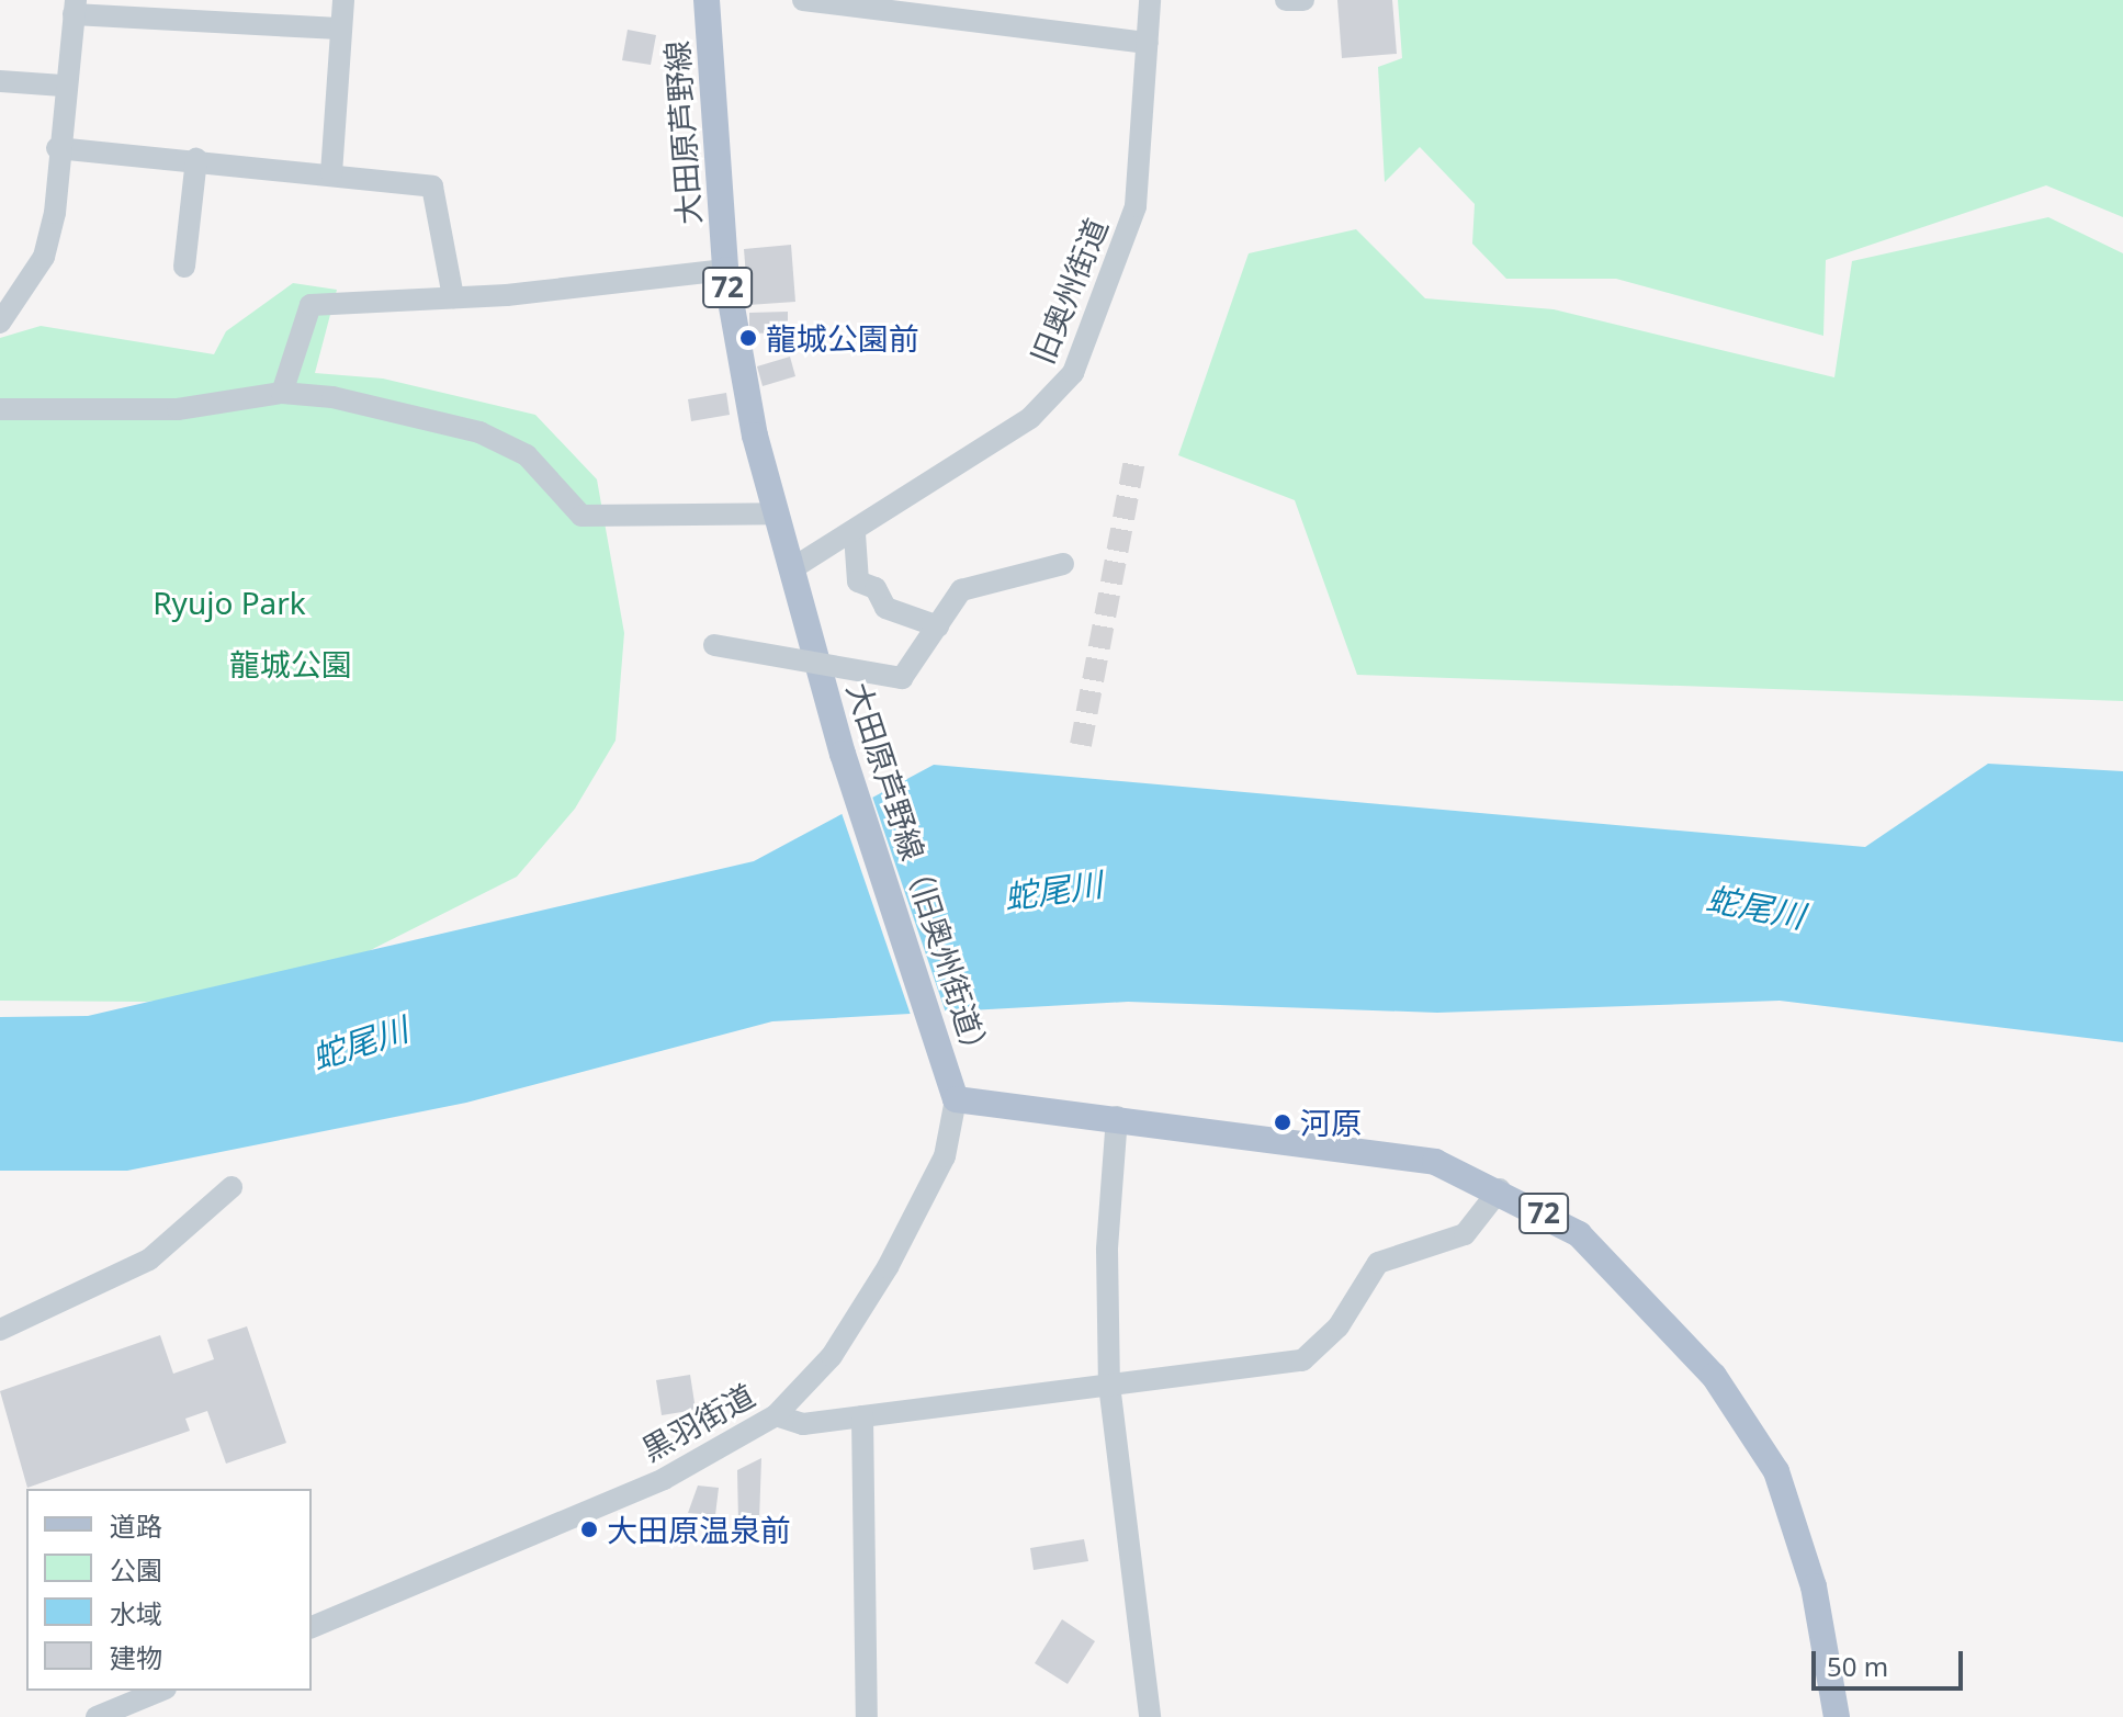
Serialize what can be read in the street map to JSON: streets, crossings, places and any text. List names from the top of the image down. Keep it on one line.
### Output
{"streets":{"main road":["大田原芦野線","72","大田原芦野線（旧奥州街道）"],"street":["旧奥州街道","黒羽街道"]},"crossings":[["大田原芦野線","旧奥州街道"],["大田原芦野線","大田原芦野線（旧奥州街道）"],["旧奥州街道","大田原芦野線（旧奥州街道）"],["大田原芦野線（旧奥州街道）","黒羽街道"]],"water":["蛇尾川"],"parks":["Ryujo Park","龍城公園"],"places":["龍城公園前","河原","大田原温泉前"],"legend":["道路","公園","水域","建物"],"scale_bar":"50 m"}
